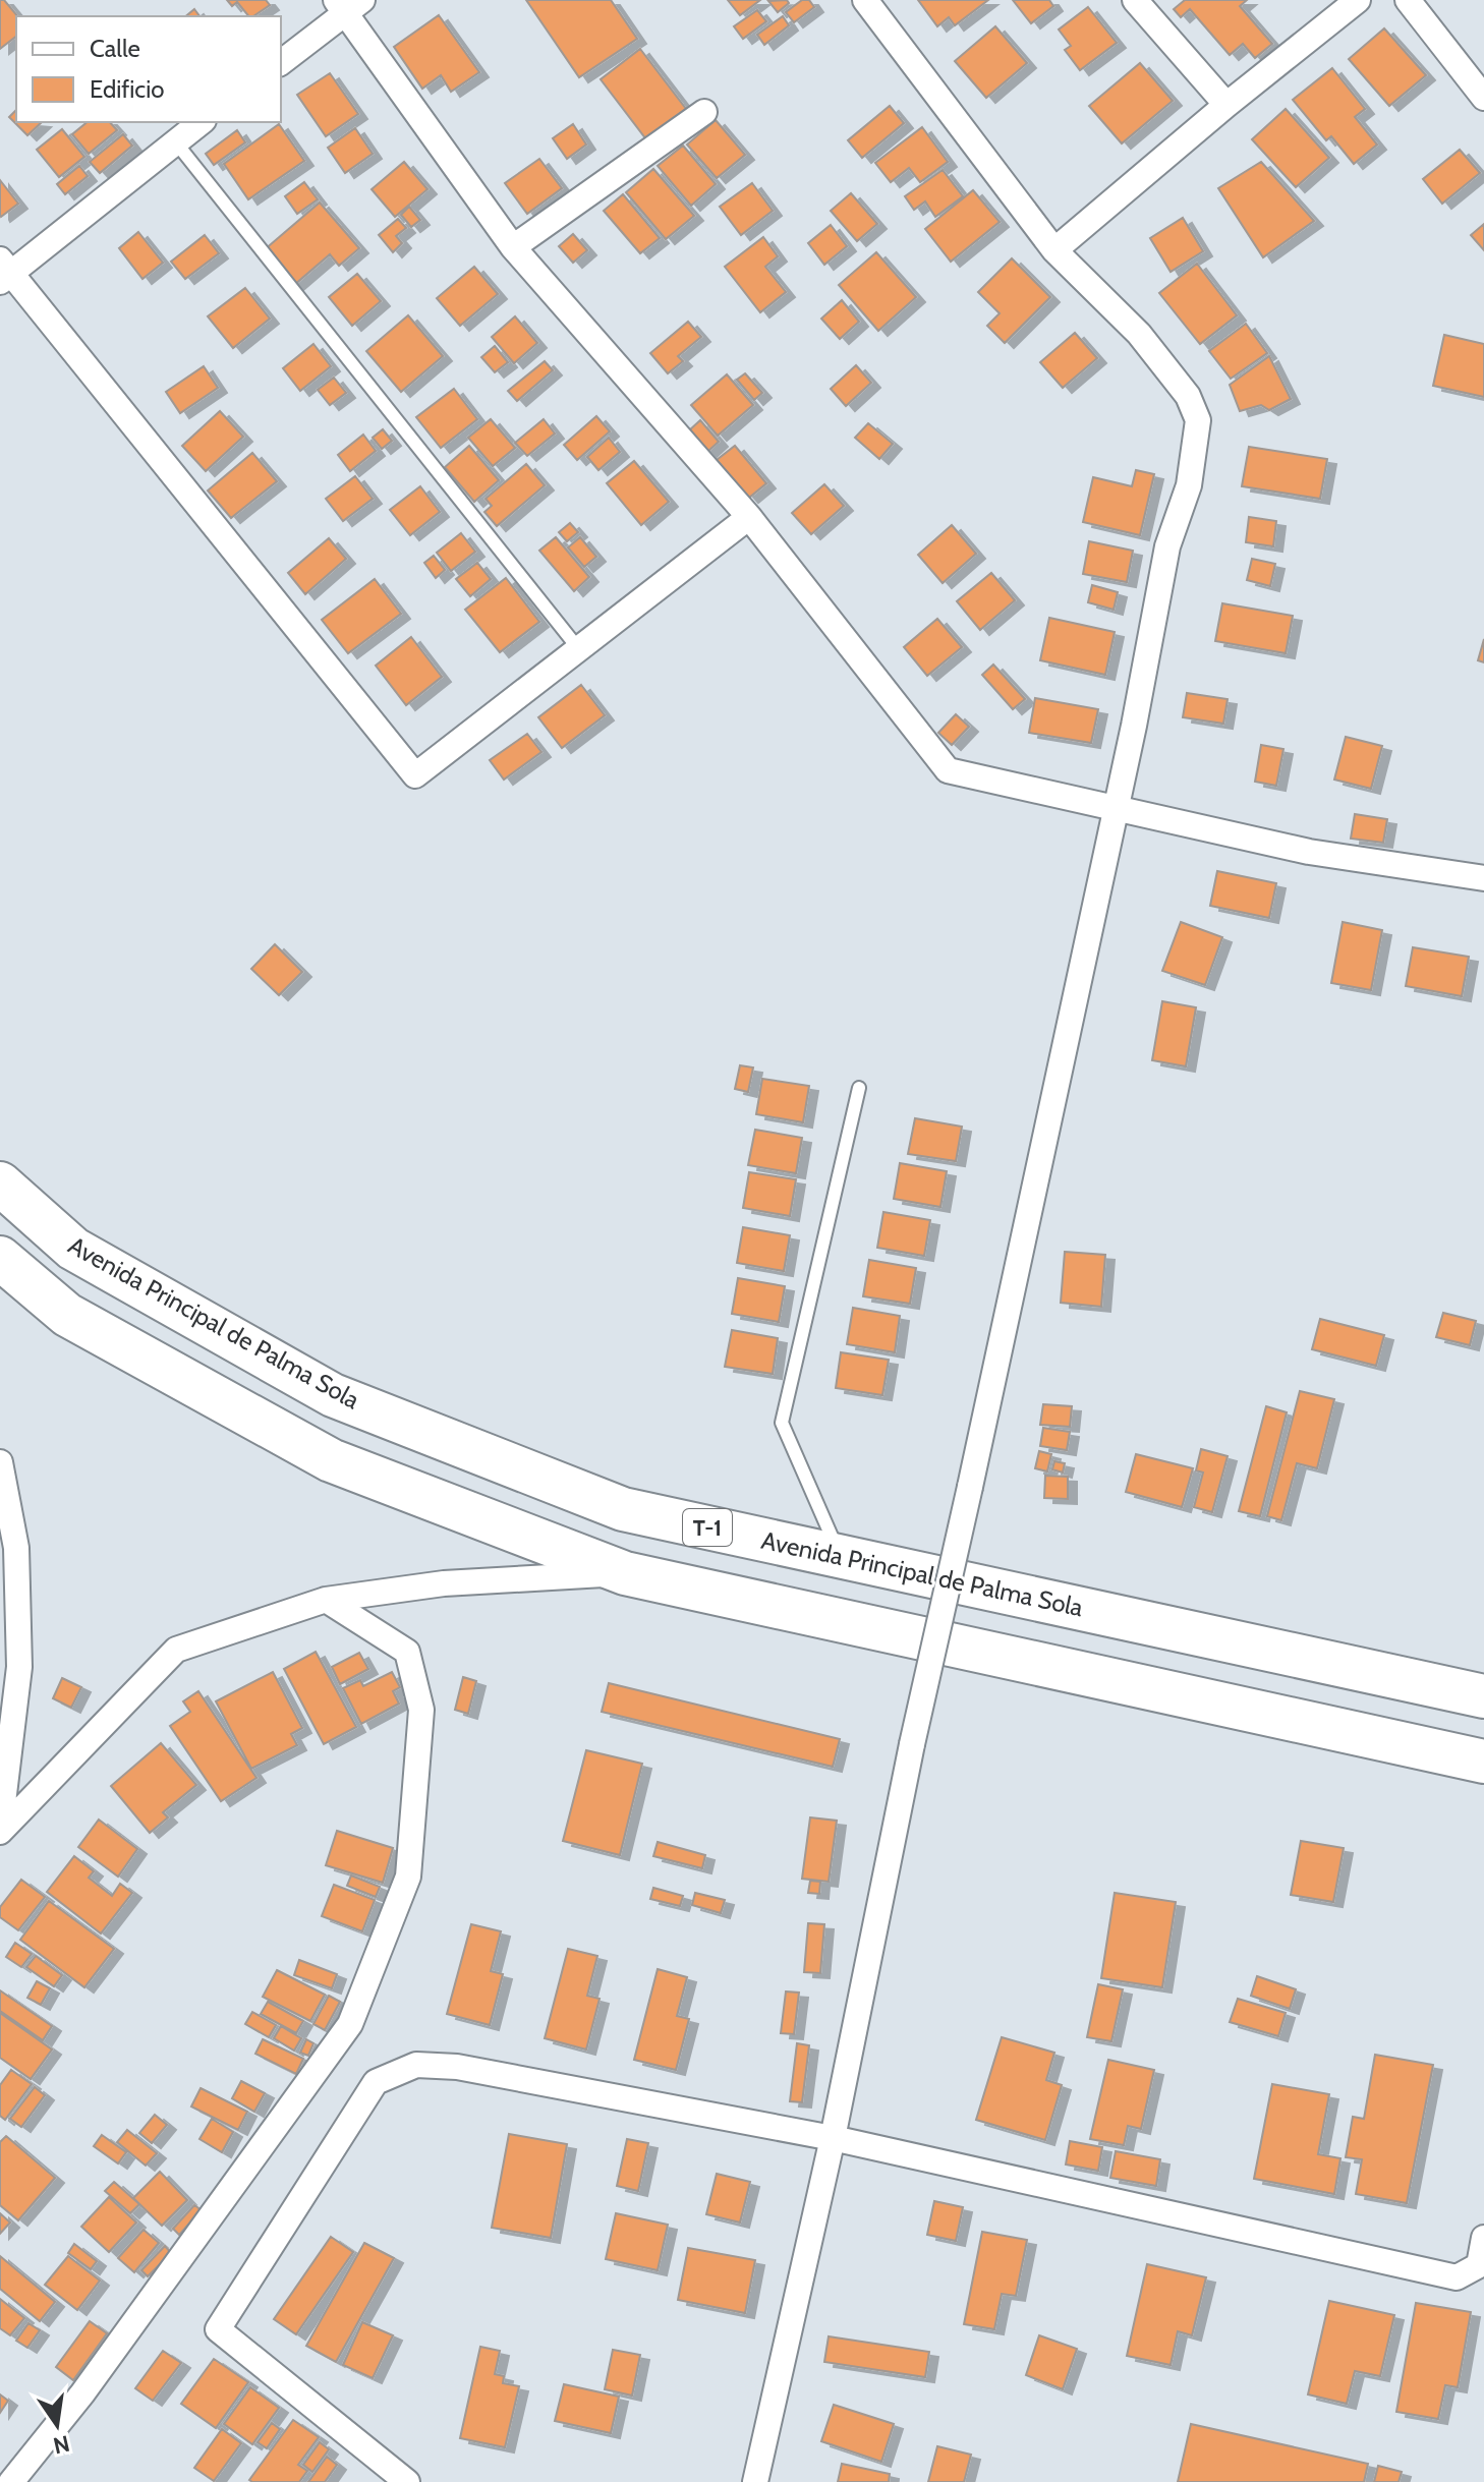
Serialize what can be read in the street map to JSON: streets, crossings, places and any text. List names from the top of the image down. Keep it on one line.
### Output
{"streets":{"highway":["Avenida Principal de Palma Sola","T-1"]},"legend":["Calle","Edificio"],"north":"bottom"}
